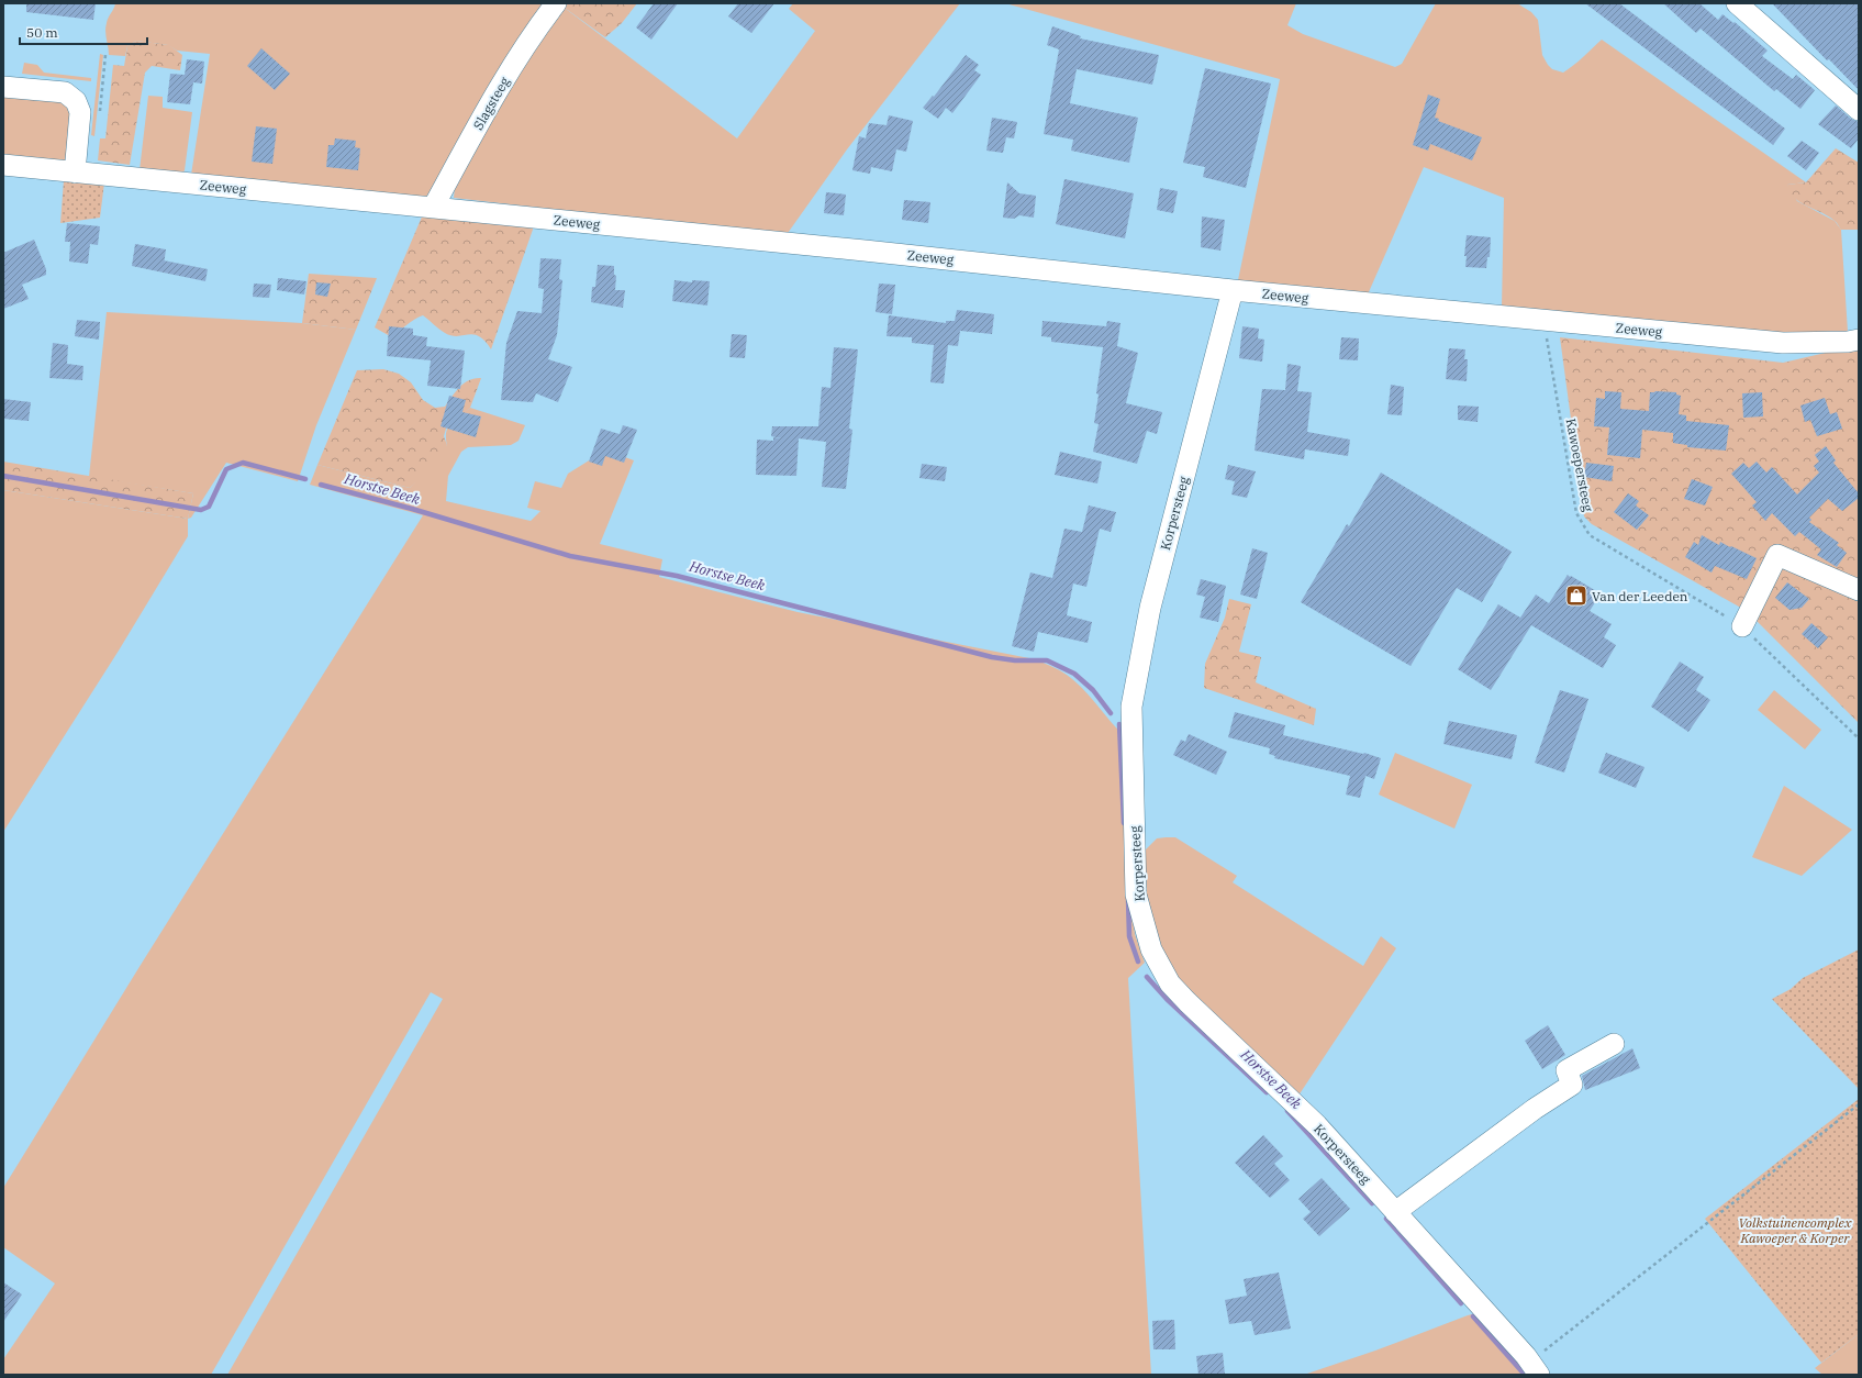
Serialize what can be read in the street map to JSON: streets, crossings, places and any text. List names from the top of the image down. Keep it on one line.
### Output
{"streets":{"street":["Slagsteeg","Zeeweg","Korpersteeg"],"path":["Kawoepersteeg"]},"crossings":[["Slagsteeg","Zeeweg"],["Zeeweg","Kawoepersteeg"],["Zeeweg","Korpersteeg"]],"water":["Horstse Beek"],"parks":["Volkstuinencomplex Kawoeper & Korper"],"places":{"shop":["Van der Leeden"]},"scale_bar":"50 m"}
